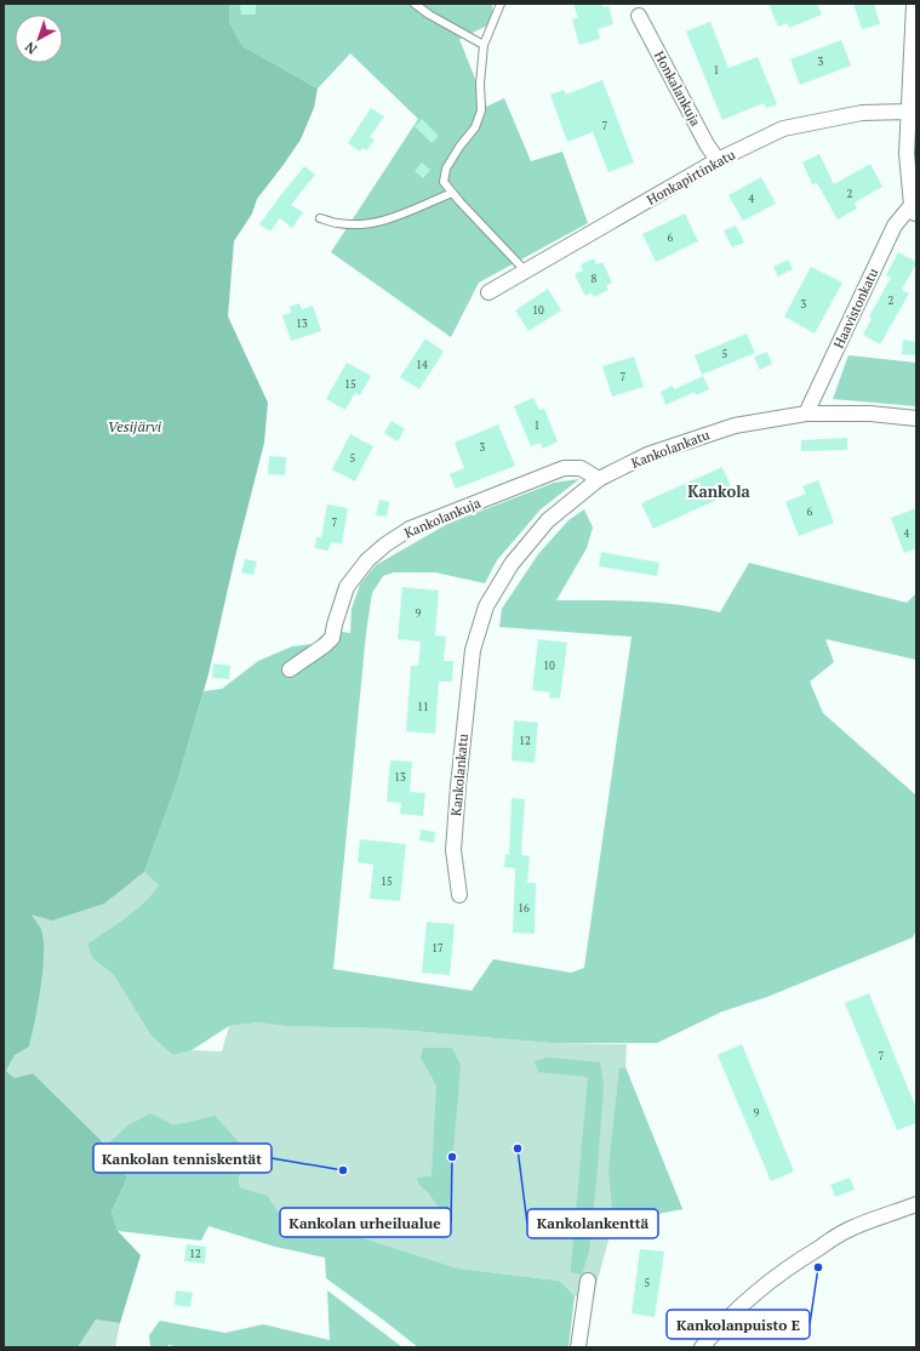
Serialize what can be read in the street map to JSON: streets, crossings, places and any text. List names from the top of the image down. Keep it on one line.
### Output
{"streets":{"street":["Honkalankuja","Honkapirtinkatu","Haavistonkatu","Kankolankatu","Kankolankuja"]},"crossings":[["Honkalankuja","Honkapirtinkatu"],["Haavistonkatu","Kankolankatu"],["Kankolankatu","Kankolankuja"]],"districts":["Kankola"],"water":["Vesijärvi"],"places":["Kankolankenttä","Kankolan urheilualue","Kankolan tenniskentät","Kankolanpuisto E"],"house_numbers":["3","1","7","2","4","6","8","2","3","10","13","5","14","7","15","1","3","5","6","7","4","9","10","11","12","13","15","16","17","7","9","12","5"],"north":"bottom left"}
